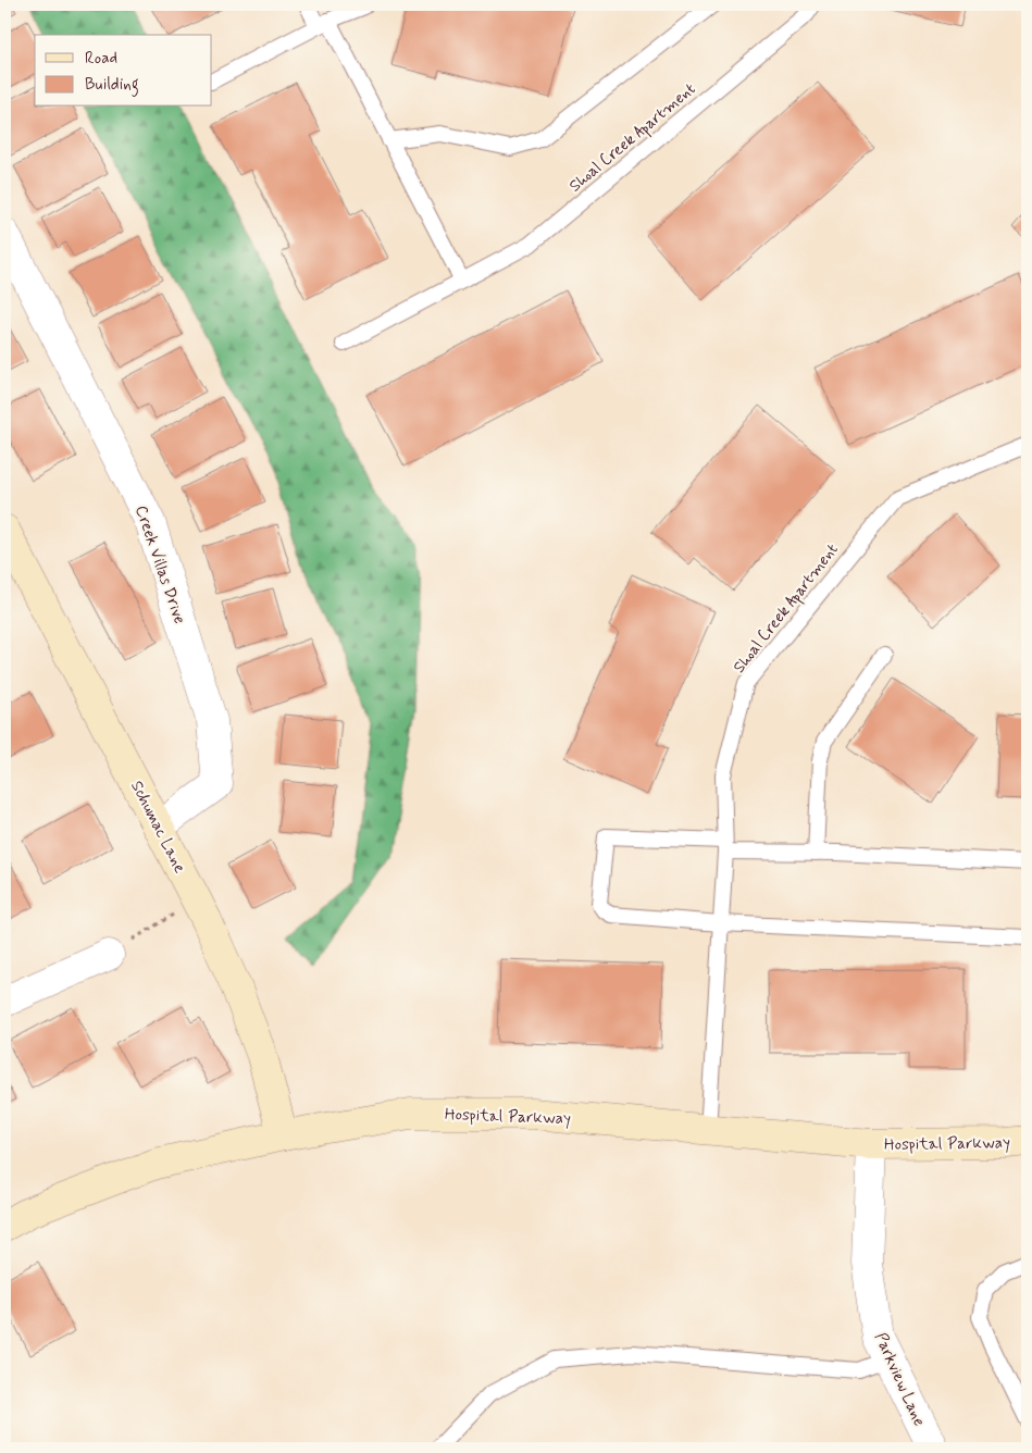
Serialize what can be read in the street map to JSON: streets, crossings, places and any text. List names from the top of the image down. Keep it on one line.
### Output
{"streets":{"street":["Creek Villas Drive","Schumac Lane","Hospital Parkway","Parkview Lane"],"lane":["Shoal Creek Apartment"]},"crossings":[["Shoal Creek Apartment","Hospital Parkway"],["Creek Villas Drive","Schumac Lane"],["Schumac Lane","Hospital Parkway"],["Hospital Parkway","Parkview Lane"]],"legend":["Road","Building"]}
